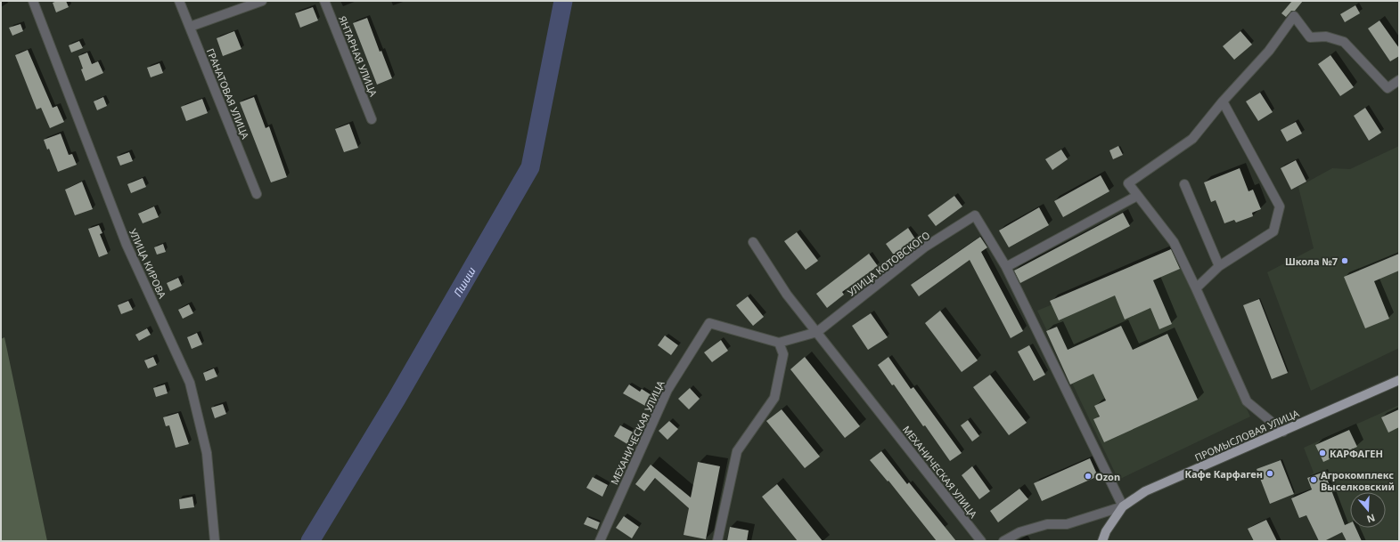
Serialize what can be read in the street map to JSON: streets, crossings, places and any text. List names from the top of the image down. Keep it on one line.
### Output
{"streets":{"main road":["ПРОМЫСЛОВАЯ УЛИЦА"],"street":["ЯНТАРНАЯ УЛИЦА","ГРАНАТОВАЯ УЛИЦА","УЛИЦА КИРОВА","УЛИЦА КОТОВСКОГО","МЕХАНИЧЕСКАЯ УЛИЦА"]},"crossings":[["УЛИЦА КОТОВСКОГО","МЕХАНИЧЕСКАЯ УЛИЦА"]],"water":["Пшиш"],"places":["Школа №7","КАРФАГЕН","Кафе Карфаген","Ozon","Агрокомплекс Выселковский"],"north":"bottom"}
